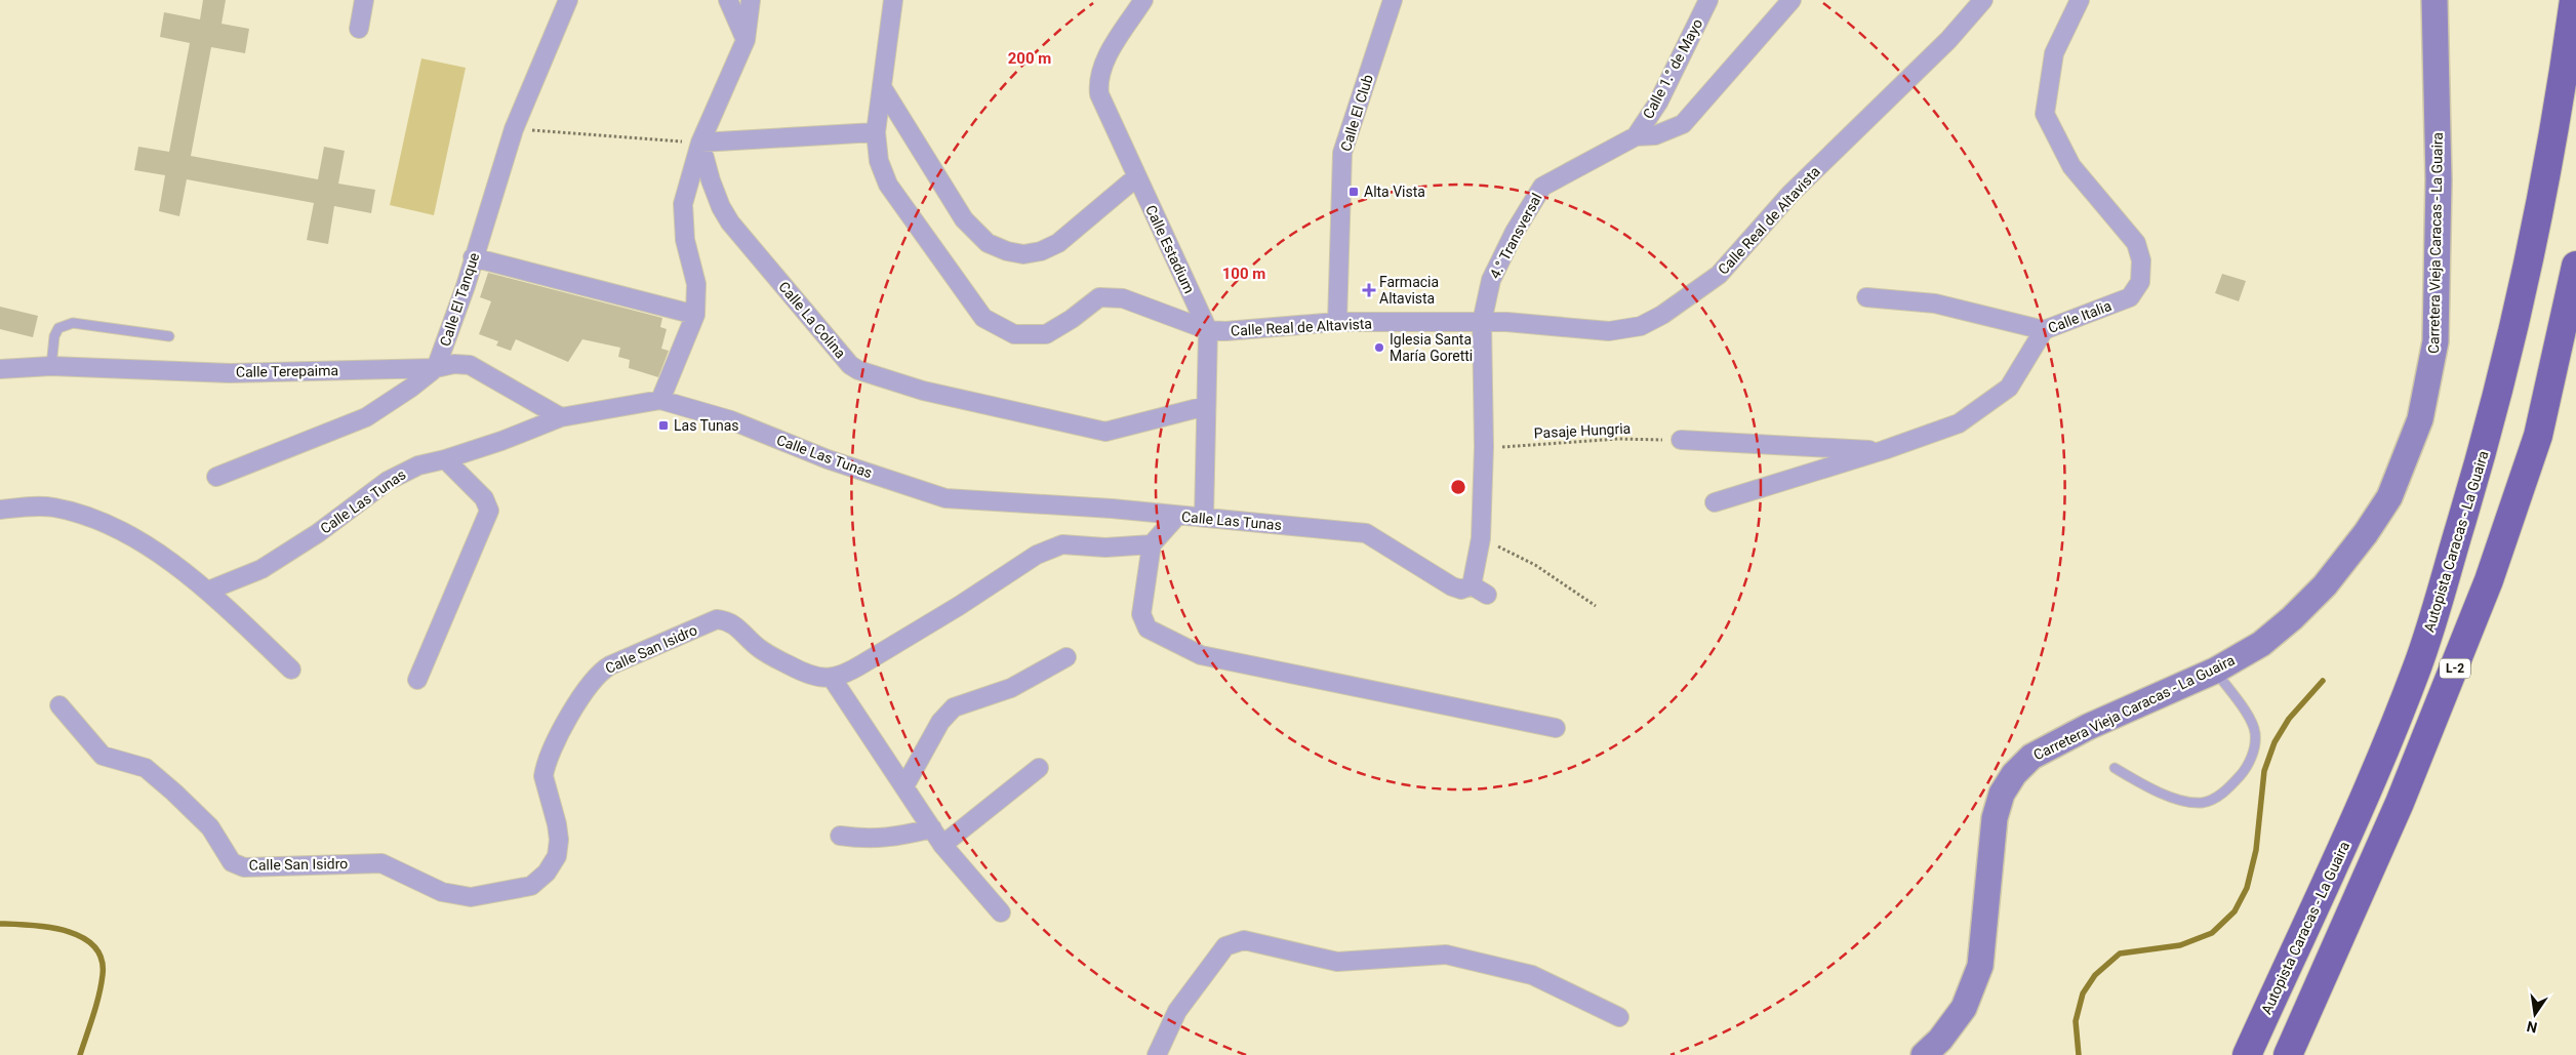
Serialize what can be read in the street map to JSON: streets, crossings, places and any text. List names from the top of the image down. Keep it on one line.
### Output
{"streets":{"highway":["Autopista Caracas - La Guaira","L-2"],"main road":["Carretera Vieja Caracas - La Guaira"],"street":["Calle 1.° de Mayo","Calle El Club","Calle Real de Altavista","4.° Transversal","Calle Estadium","Calle El Tanque","Calle Italia","Calle La Colina","Calle Terepaima","Calle Las Tunas","Calle San Isidro"],"path":["Pasaje Hungria"]},"crossings":[["Calle 1.° de Mayo","4.° Transversal"],["Calle El Club","Calle Real de Altavista"],["Calle Real de Altavista","4.° Transversal"],["Calle Real de Altavista","Calle Estadium"],["4.° Transversal","Pasaje Hungria"],["4.° Transversal","Calle Las Tunas"],["Calle Estadium","Calle La Colina"],["Calle Estadium","Calle Las Tunas"],["Calle El Tanque","Calle Terepaima"],["Calle Terepaima","Calle Las Tunas"]],"places":{"transit":["Alta Vista","Las Tunas"],"health":["Farmacia Altavista"],"other":["Iglesia Santa María Goretti"]},"north":"bottom","rings":["200 m","100 m"]}
